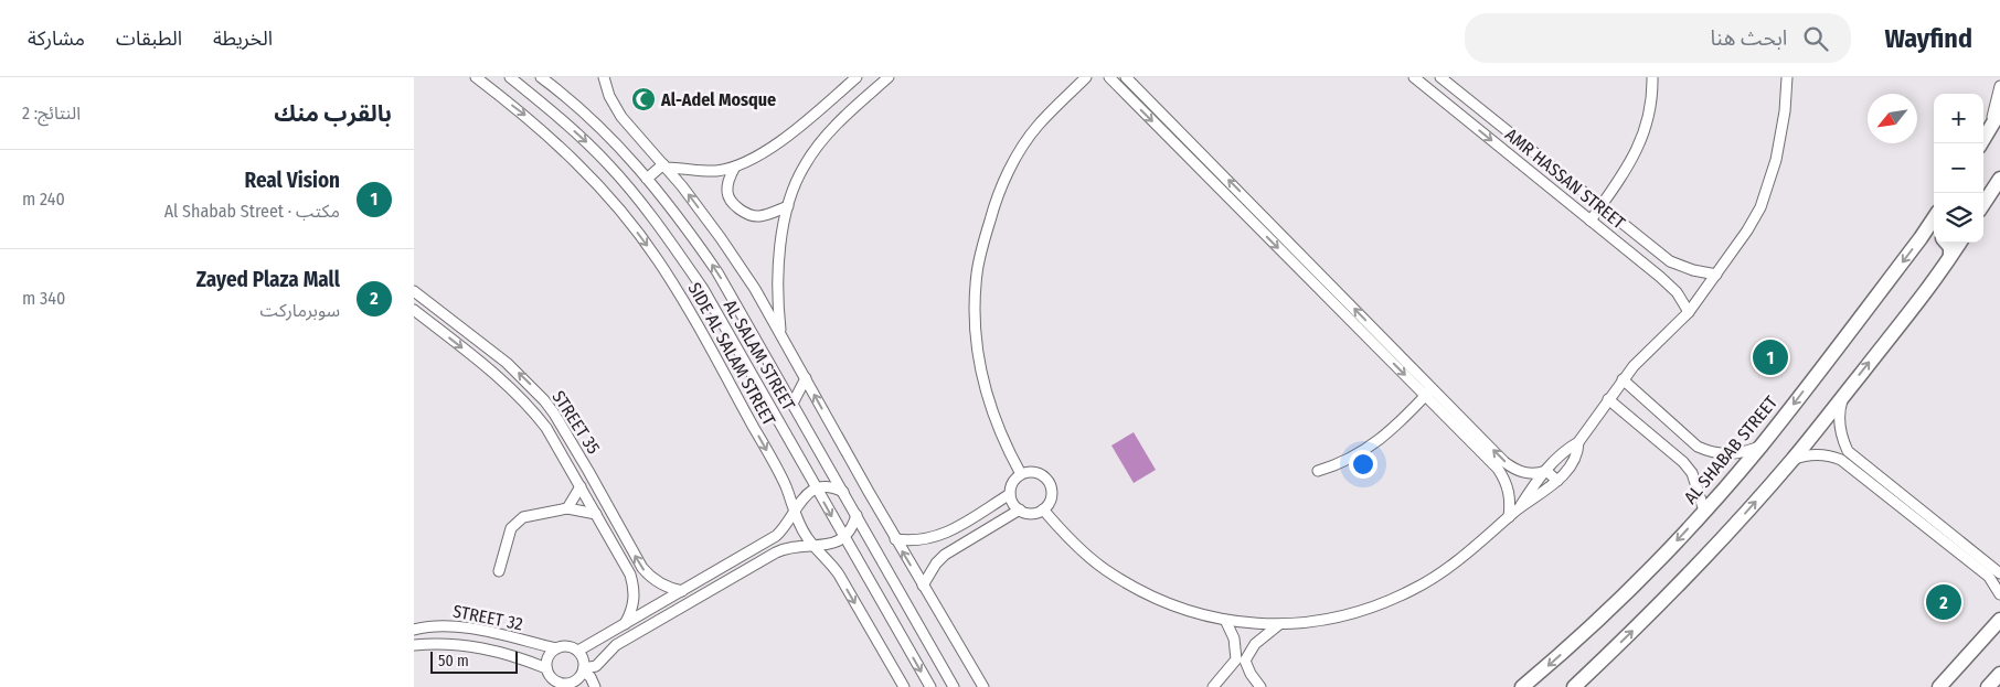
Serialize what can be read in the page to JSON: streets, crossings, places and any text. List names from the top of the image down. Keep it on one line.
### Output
{"streets":{"street":["AMR HASSAN STREET","SIDE AL SALAM STREET","AL SALAM STREET","STREET 35","AL SHABAB STREET","STREET 32"]},"places":{"mosque":["Al-Adel Mosque"]},"scale_bar":"50 m","north":"bottom left","page":{"header":"Wayfind","search":"ابحث هنا","nav":["الخريطة","الطبقات","مشاركة"],"heading":["بالقرب منك","النتائج: 2"],"map_buttons":["+","−"],"list":[{"mark":"1","name":"Real Vision","note":"مكتب · Al Shabab Street","value":"240 m"},{"mark":"2","name":"Zayed Plaza Mall","note":"سوبرماركت","value":"340 m"}],"pins":["1","2"],"scale":"50 m"}}
